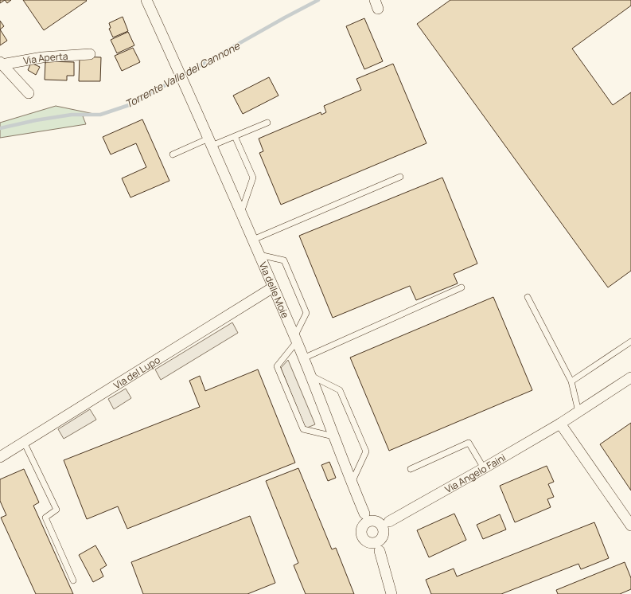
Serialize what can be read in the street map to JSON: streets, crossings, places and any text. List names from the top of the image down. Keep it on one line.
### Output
{"streets":{"street":["Via Aperta","Via delle Moie","Via del Lupo","Via Angelo Faini"]},"crossings":[["Via delle Moie","Via del Lupo"]],"water":["Torrente Valle del Cannone"]}
